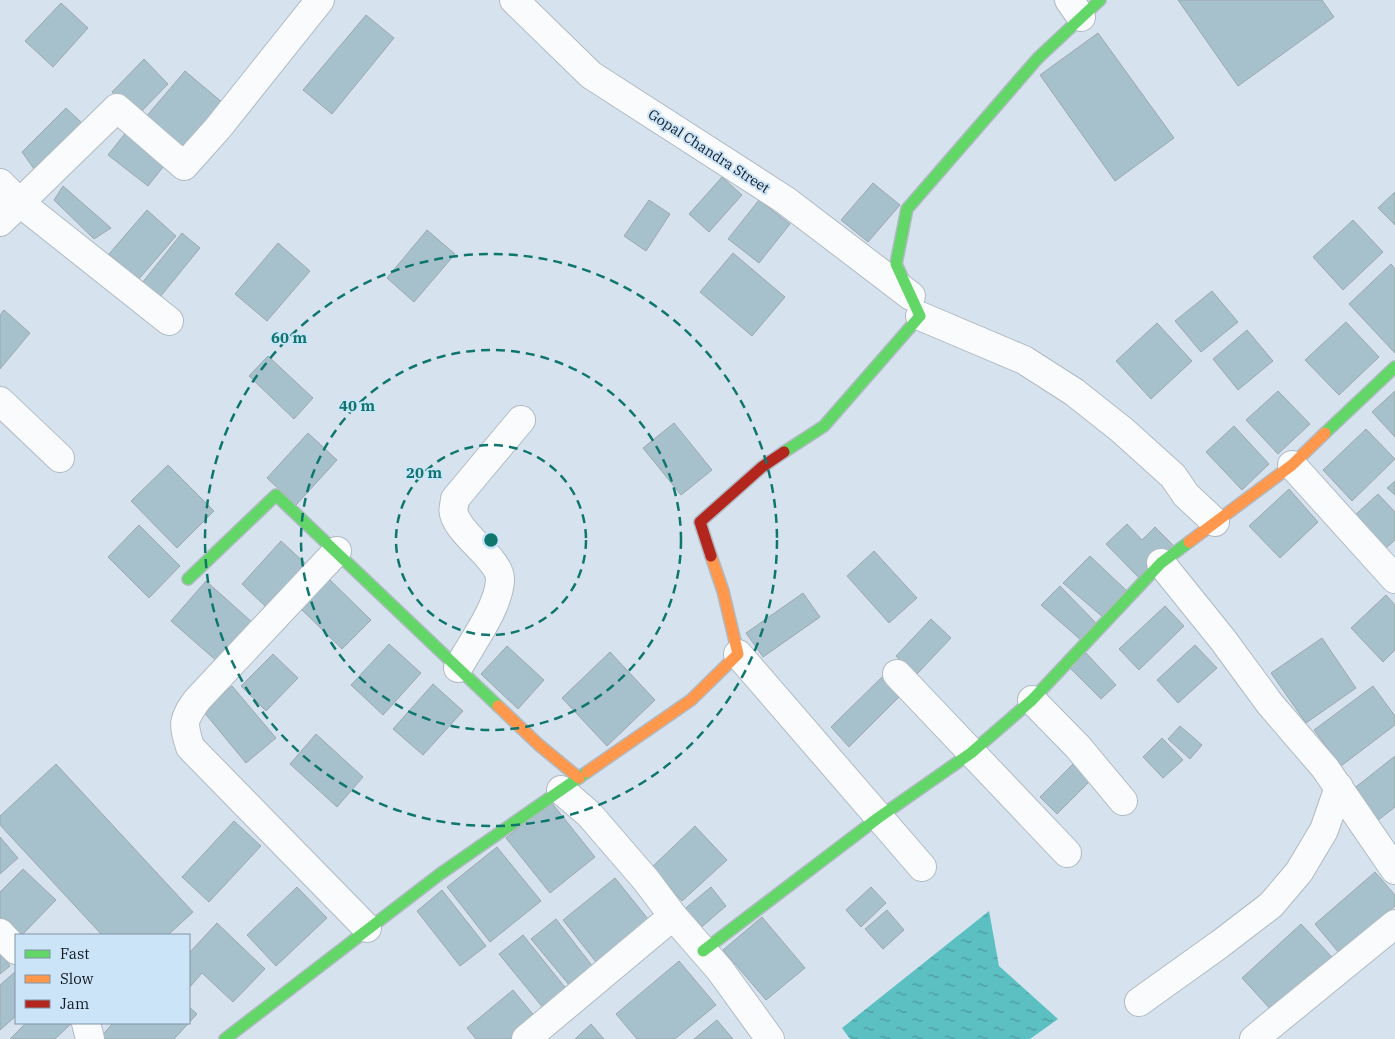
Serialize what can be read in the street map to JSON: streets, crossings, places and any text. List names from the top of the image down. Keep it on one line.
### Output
{"streets":{"street":["Gopal Chandra Street"]},"legend":["Fast","Slow","Jam"],"rings":["60 m","40 m","20 m"]}
